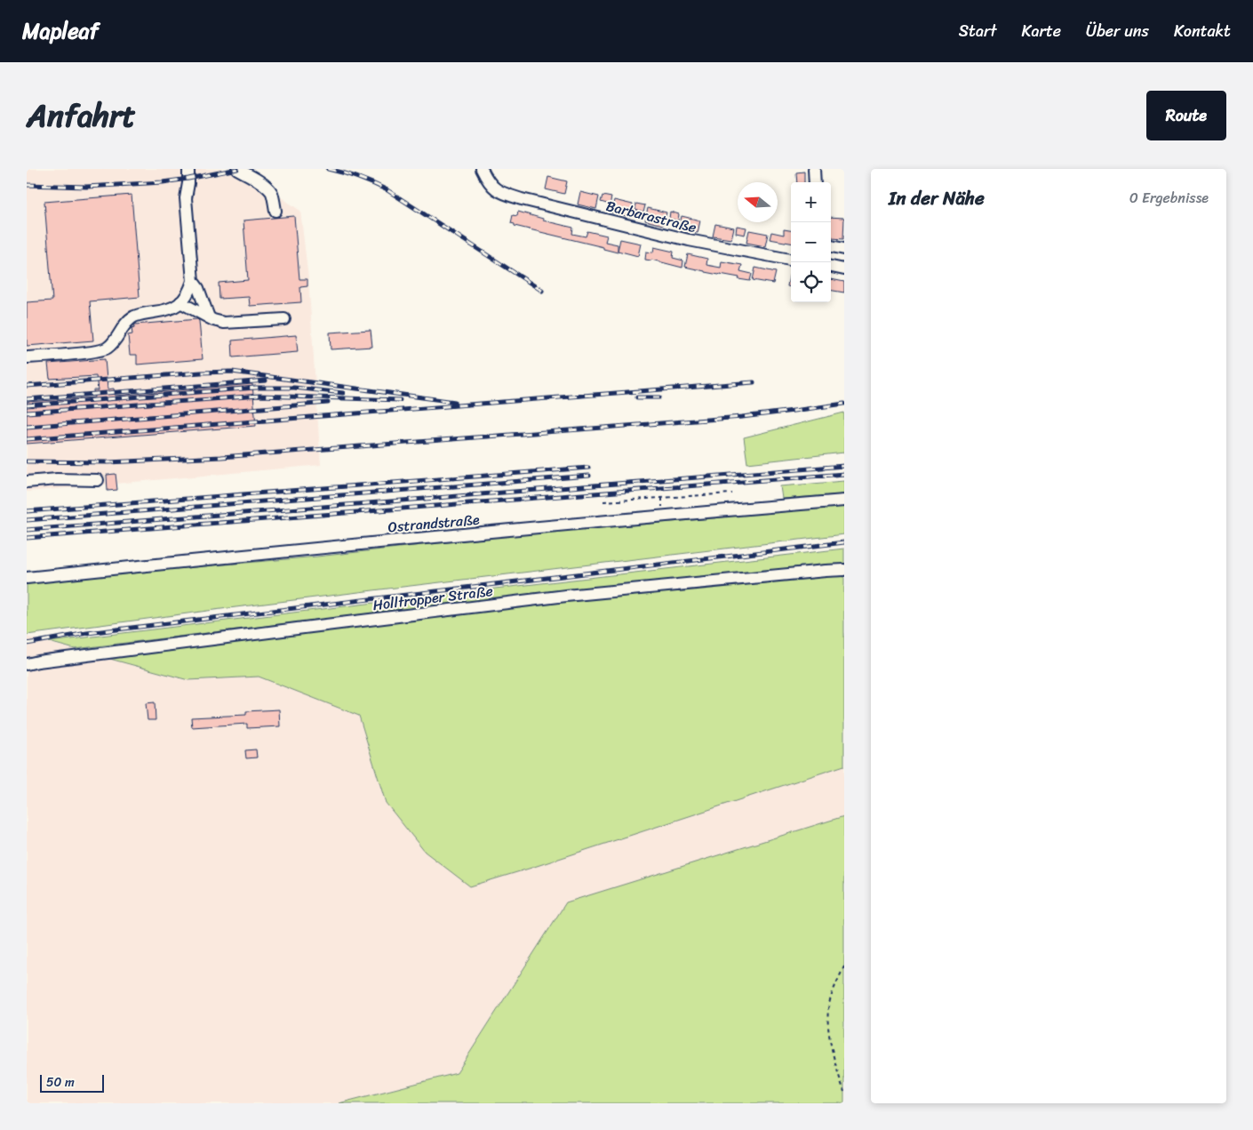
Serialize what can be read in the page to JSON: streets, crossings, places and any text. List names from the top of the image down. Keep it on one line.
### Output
{"streets":{"street":["Barbarastraße","Ostrandstraße","Holltropper Straße"]},"scale_bar":"50 m","north":"left","page":{"header":"Mapleaf","nav":["Start","Karte","Über uns","Kontakt"],"title":"Anfahrt","buttons":"Route","heading":["In der Nähe","0 Ergebnisse"],"map_buttons":["+","−"],"scale":"50 m"}}
